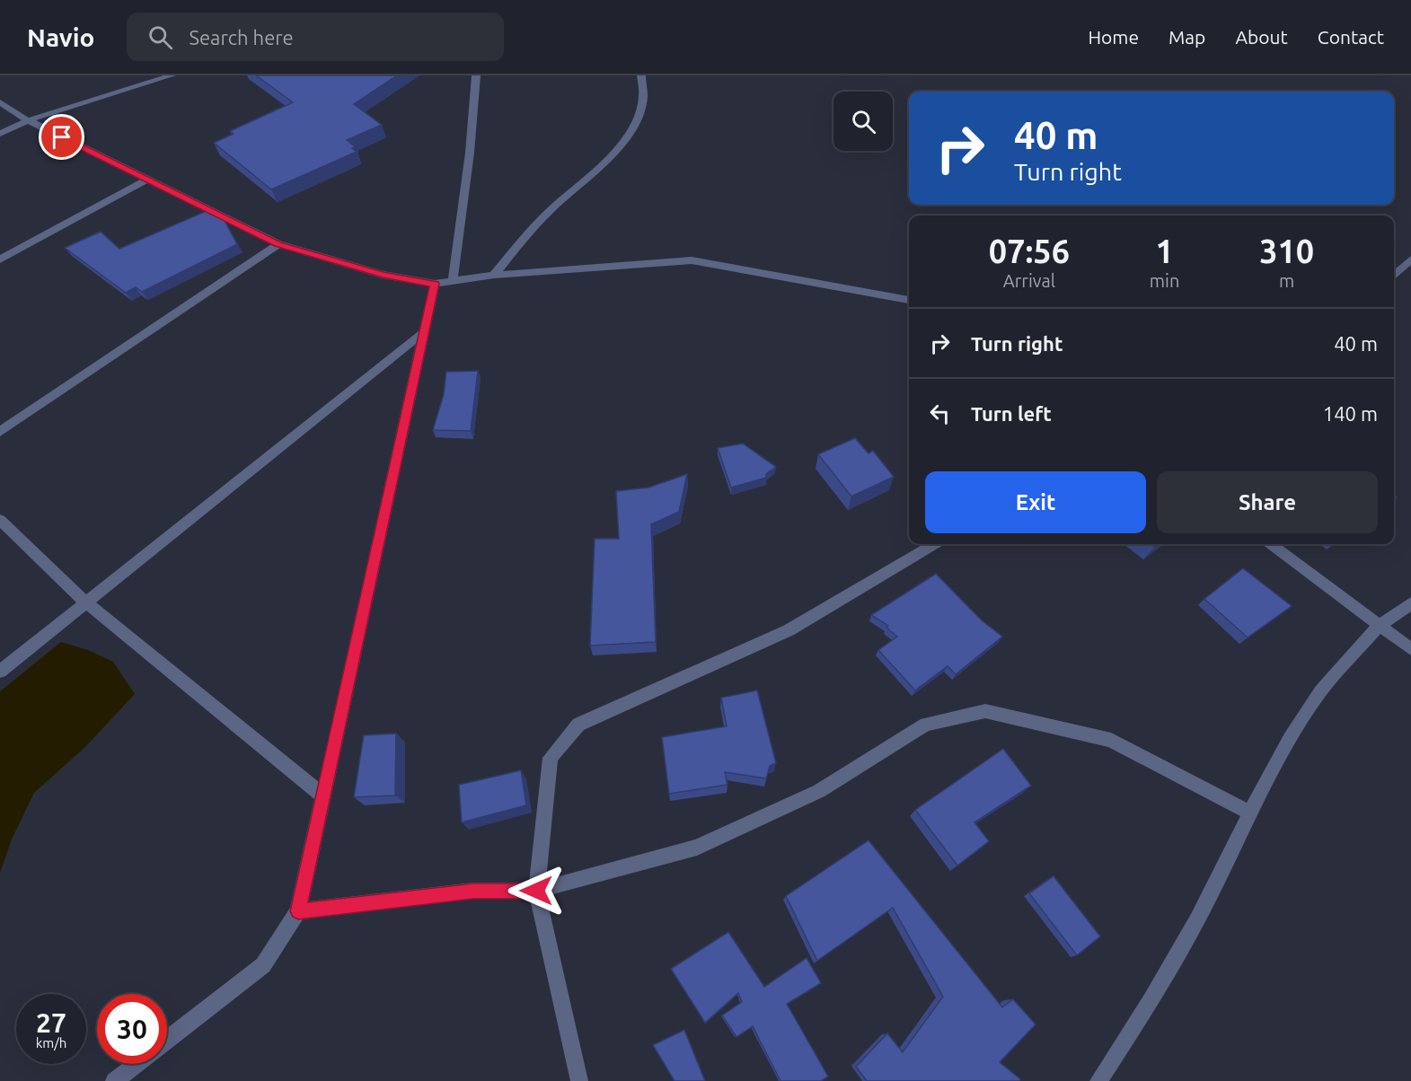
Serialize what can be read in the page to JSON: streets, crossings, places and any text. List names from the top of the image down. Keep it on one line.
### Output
{"page":{"header":"Navio","search":"Search here","nav":["Home","Map","About","Contact"],"turn":["40 m","Turn right"],"eta":["07:56","Arrival","1","min","310","m"],"list":[{"name":"Turn right","value":"40 m"},{"name":"Turn left","value":"140 m"}],"buttons":["Exit","Share"],"speed":"27 km/h","limit":"30"}}
